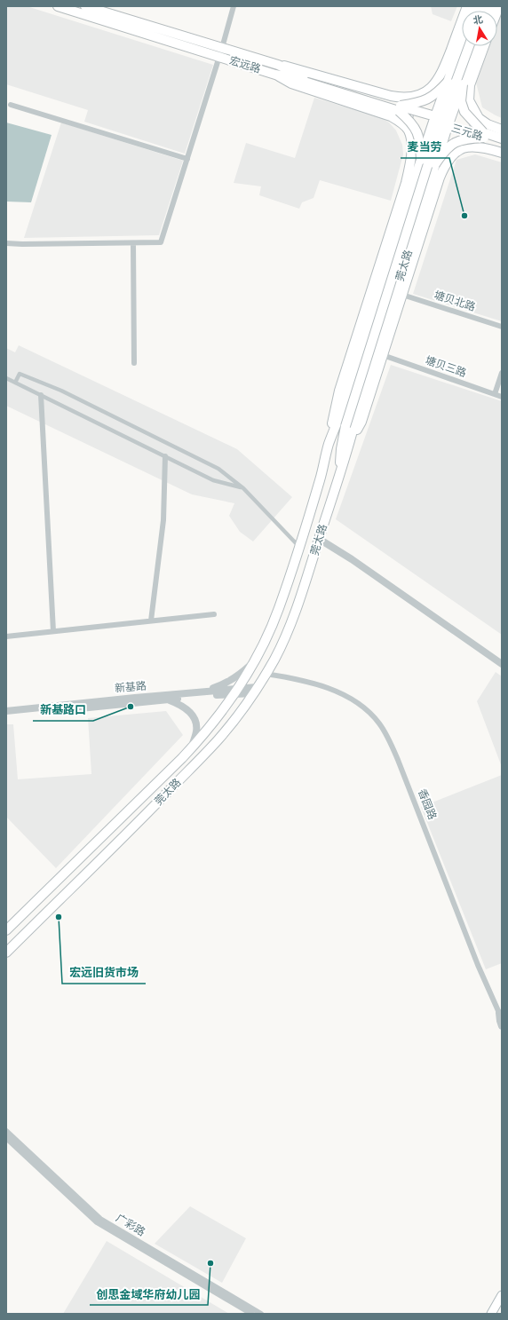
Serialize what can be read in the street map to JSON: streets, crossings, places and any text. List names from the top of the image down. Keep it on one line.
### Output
{"streets":{"main road":["宏远路","三元路","莞太路"],"street":["塘贝北路","塘贝三路","新基路","香园路","广彩路"]},"crossings":[["宏远路","三元路"],["宏远路","莞太路"],["三元路","莞太路"],["莞太路","新基路"],["莞太路","香园路"]],"places":["麦当劳","新基路口","宏远旧货市场","创思金域华府幼儿园"],"north":"top"}
